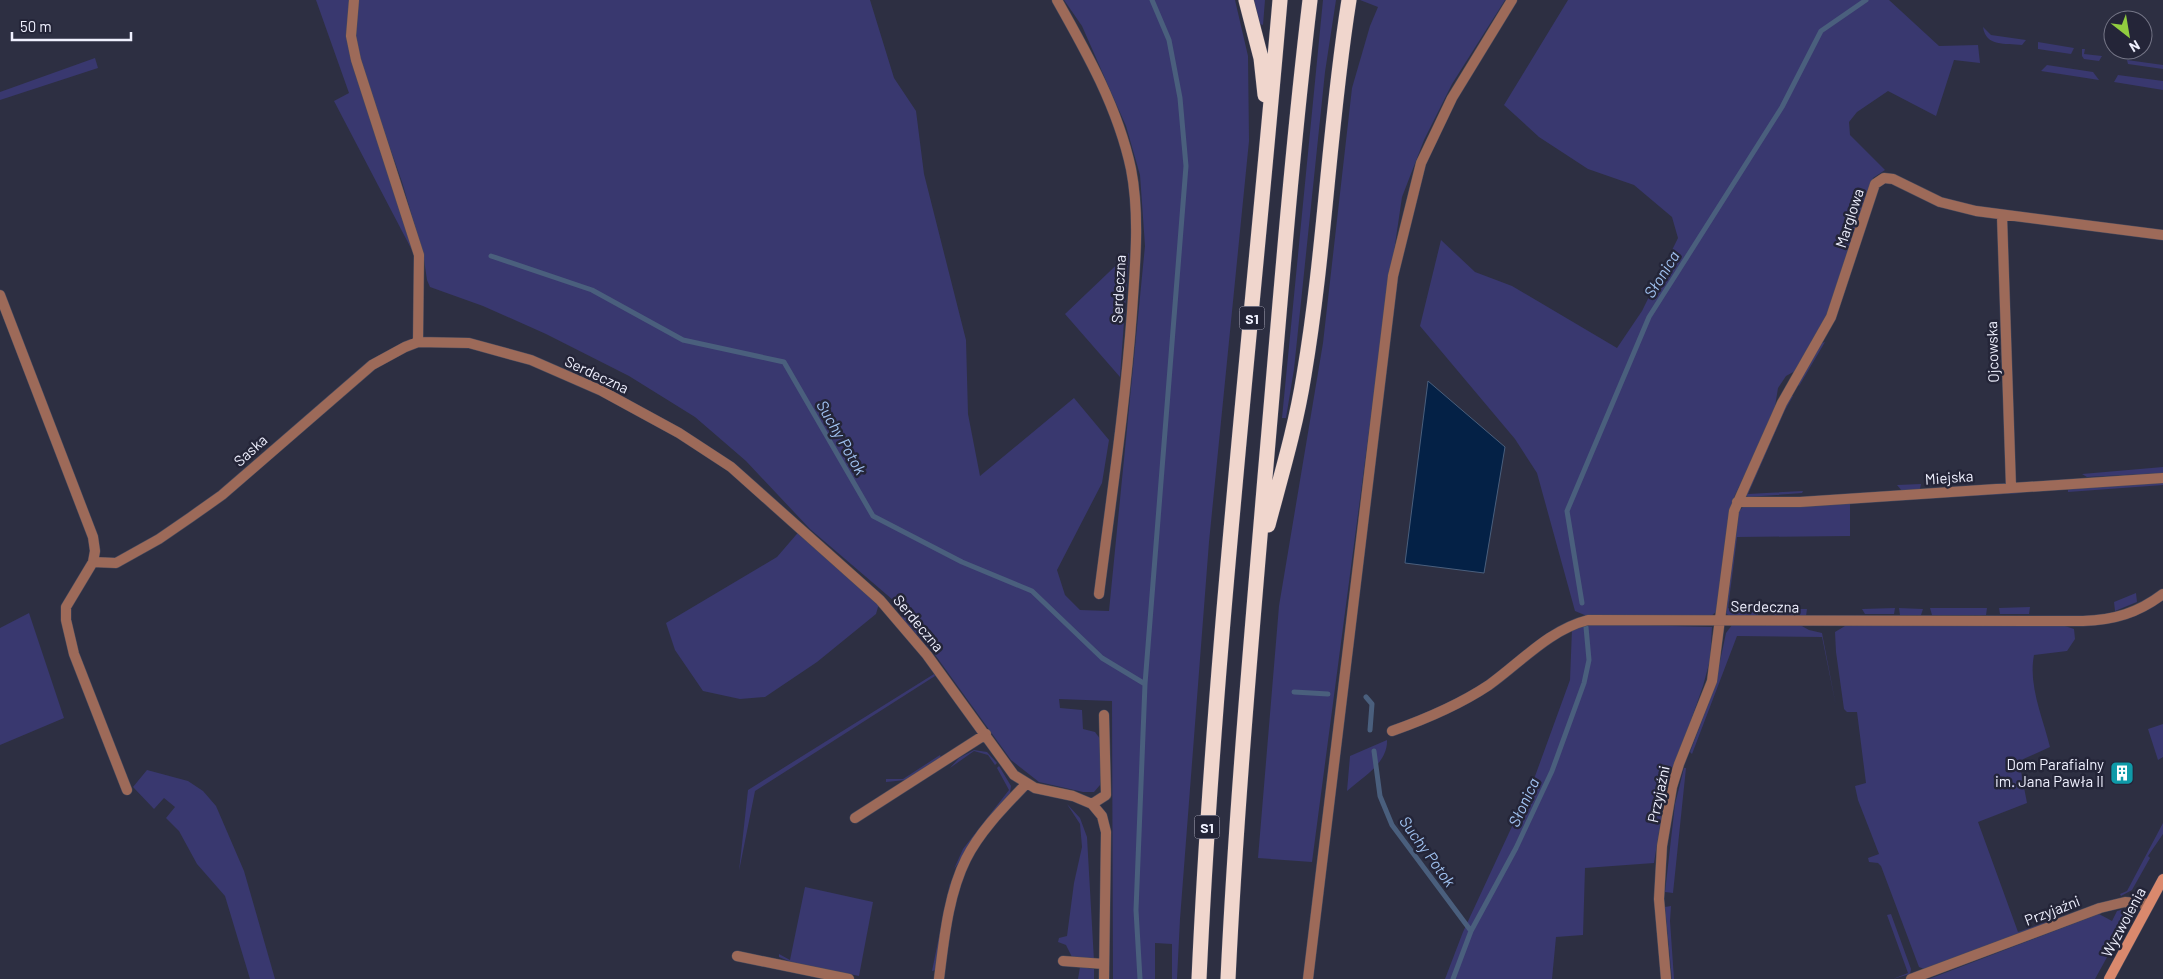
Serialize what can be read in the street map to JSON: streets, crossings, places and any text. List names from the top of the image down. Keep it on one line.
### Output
{"streets":{"highway":["S1"],"street":["Marglowa","Serdeczna","Ojcowska","Saska","Miejska","Przyjaźni","Wyzwolenia"]},"crossings":[["Marglowa","Ojcowska"],["Marglowa","Miejska"],["Marglowa","Przyjaźni"],["Serdeczna","Saska"],["Serdeczna","Przyjaźni"],["Ojcowska","Miejska"],["Miejska","Przyjaźni"],["Przyjaźni","Wyzwolenia"]],"water":["Słonica","Suchy Potok"],"places":{"building":["Dom Parafialny im. Jana Pawła II"]},"scale_bar":"50 m","north":"bottom right"}
